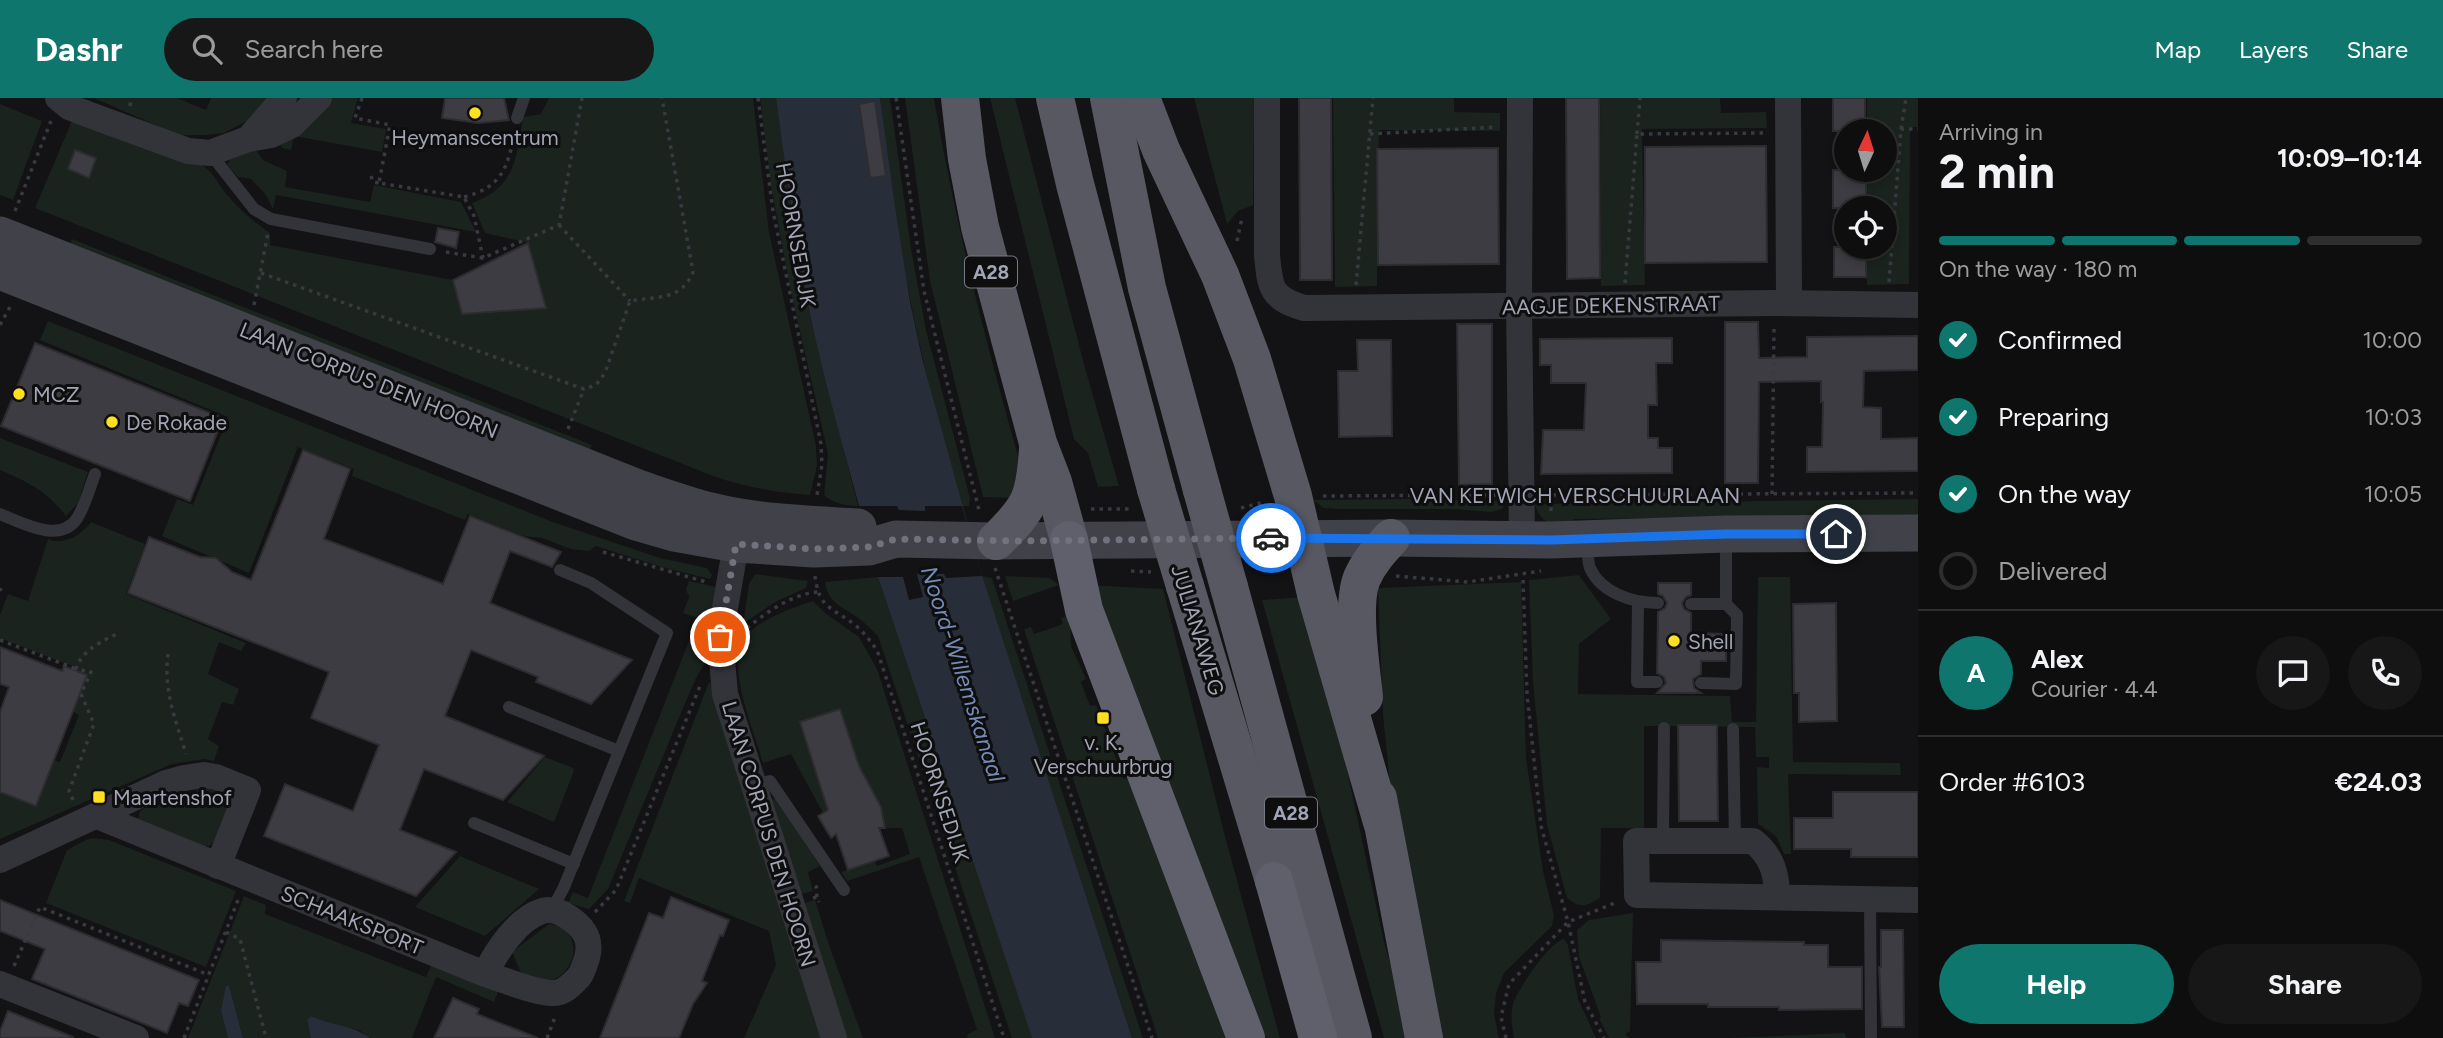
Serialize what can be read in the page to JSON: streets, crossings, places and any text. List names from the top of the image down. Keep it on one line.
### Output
{"streets":{"highway":["A28","JULIANAWEG"],"main road":["LAAN CORPUS DEN HOORN","VAN KETWICH VERSCHUURLAAN"],"street":["AAGJE DEKENSTRAAT","SCHAAKSPORT"],"path":["HOORNSEDIJK"]},"crossings":[["A28","VAN KETWICH VERSCHUURLAAN"],["LAAN CORPUS DEN HOORN","VAN KETWICH VERSCHUURLAAN"],["VAN KETWICH VERSCHUURLAAN","JULIANAWEG"]],"water":["Noord-Willemskanaal"],"places":{"other":["Heymanscentrum","MCZ","De Rokade","Shell"],"transit":["v. K. Verschuurbrug","Maartenshof"]},"north":"top","page":{"header":"Dashr","search":"Search here","nav":["Map","Layers","Share"],"heading":["2 min","Arriving in","10:09–10:14"],"panel":["Alex","Courier · 4.4","Order #6103","€24.03"],"bar":"On the way · 180 m","list":[["Confirmed","10:00"],["Preparing","10:03"],["On the way","10:05"],"Delivered"],"round":"A","buttons":["Help","Share"]}}
